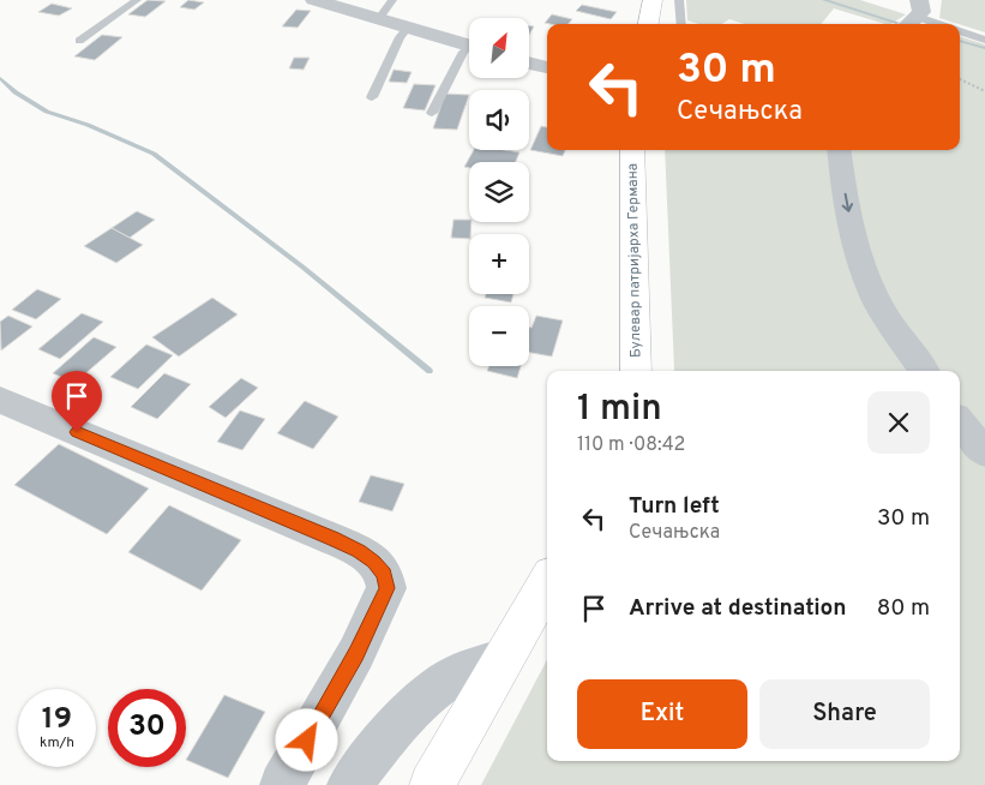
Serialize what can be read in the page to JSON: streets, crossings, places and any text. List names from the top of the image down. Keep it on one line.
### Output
{"streets":{"main road":["Булевар патријарха Германа"]},"north":"top right","page":{"map_buttons":["+","−"],"turn":["30 m","Сечањска"],"heading":["1 min","110 m · 08:42"],"list":[{"name":"Turn left","note":"Сечањска","value":"30 m"},{"name":"Arrive at destination","value":"80 m"}],"buttons":["Exit","Share"],"speed":"19 km/h","limit":"30"}}
